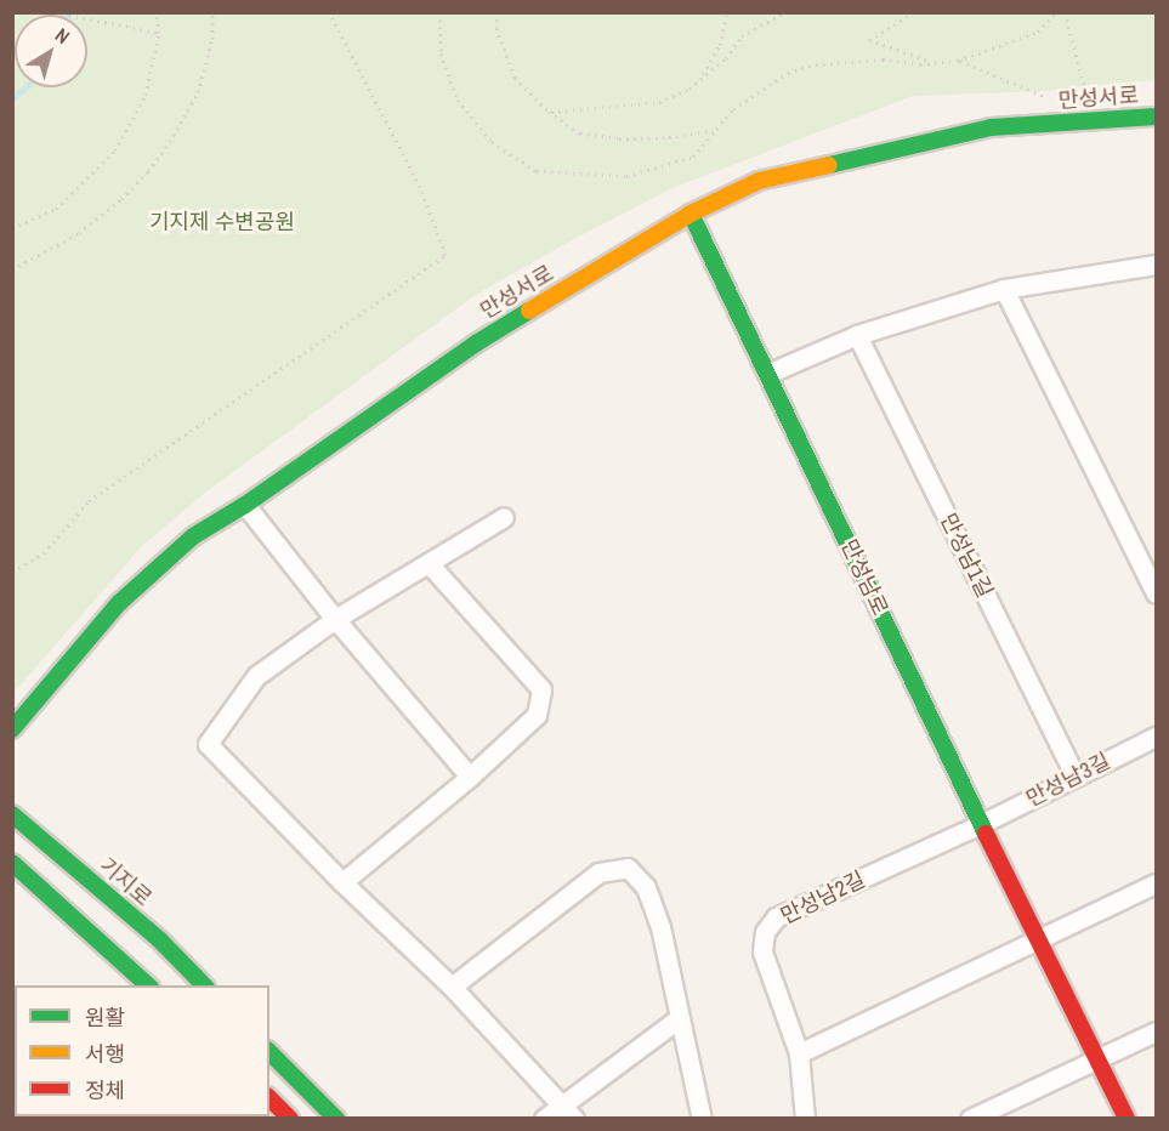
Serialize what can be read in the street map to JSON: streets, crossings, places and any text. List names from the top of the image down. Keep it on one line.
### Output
{"streets":{"street":["만성서로","만성남1길","만성남로","만성남3길","기지로","만성남2길"]},"crossings":[["만성서로","만성남로"],["만성남1길","만성남3길"],["만성남로","만성남3길"],["만성남로","만성남2길"],["만성남3길","만성남2길"]],"parks":["기지제 수변공원"],"legend":["원활","서행","정체"],"north":"top right"}
